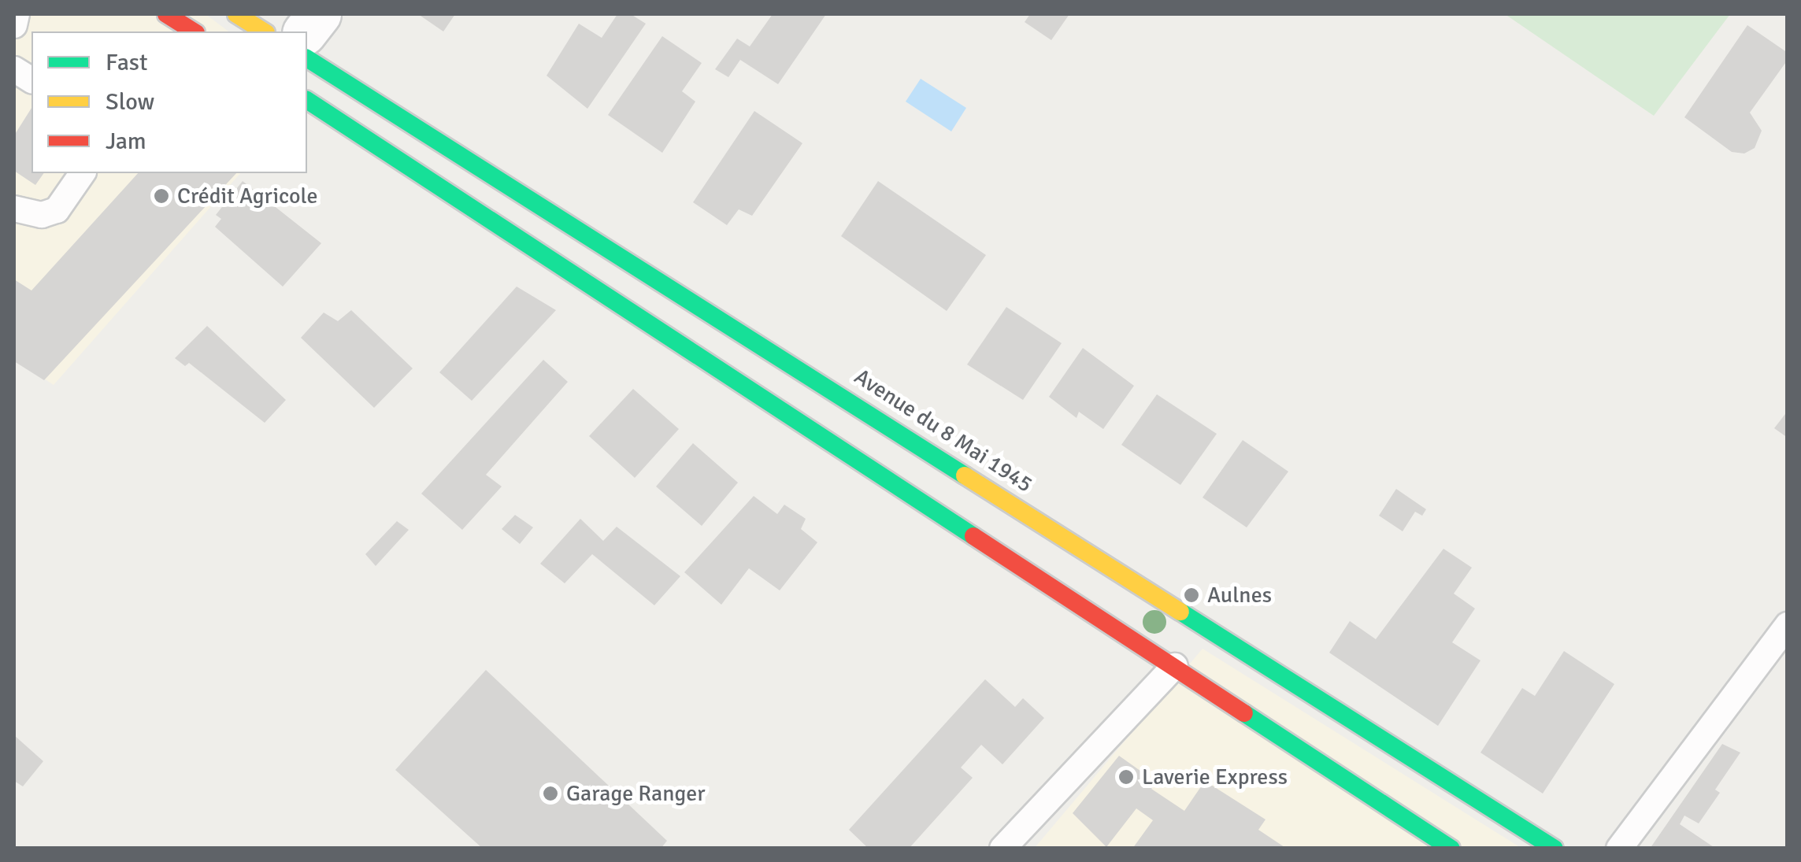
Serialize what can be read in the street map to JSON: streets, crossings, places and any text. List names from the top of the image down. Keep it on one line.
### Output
{"streets":{"main road":["Avenue du 8 Mai 1945"]},"places":["Crédit Agricole","Aulnes","Laverie Express","Garage Ranger"],"legend":["Fast","Slow","Jam"]}
